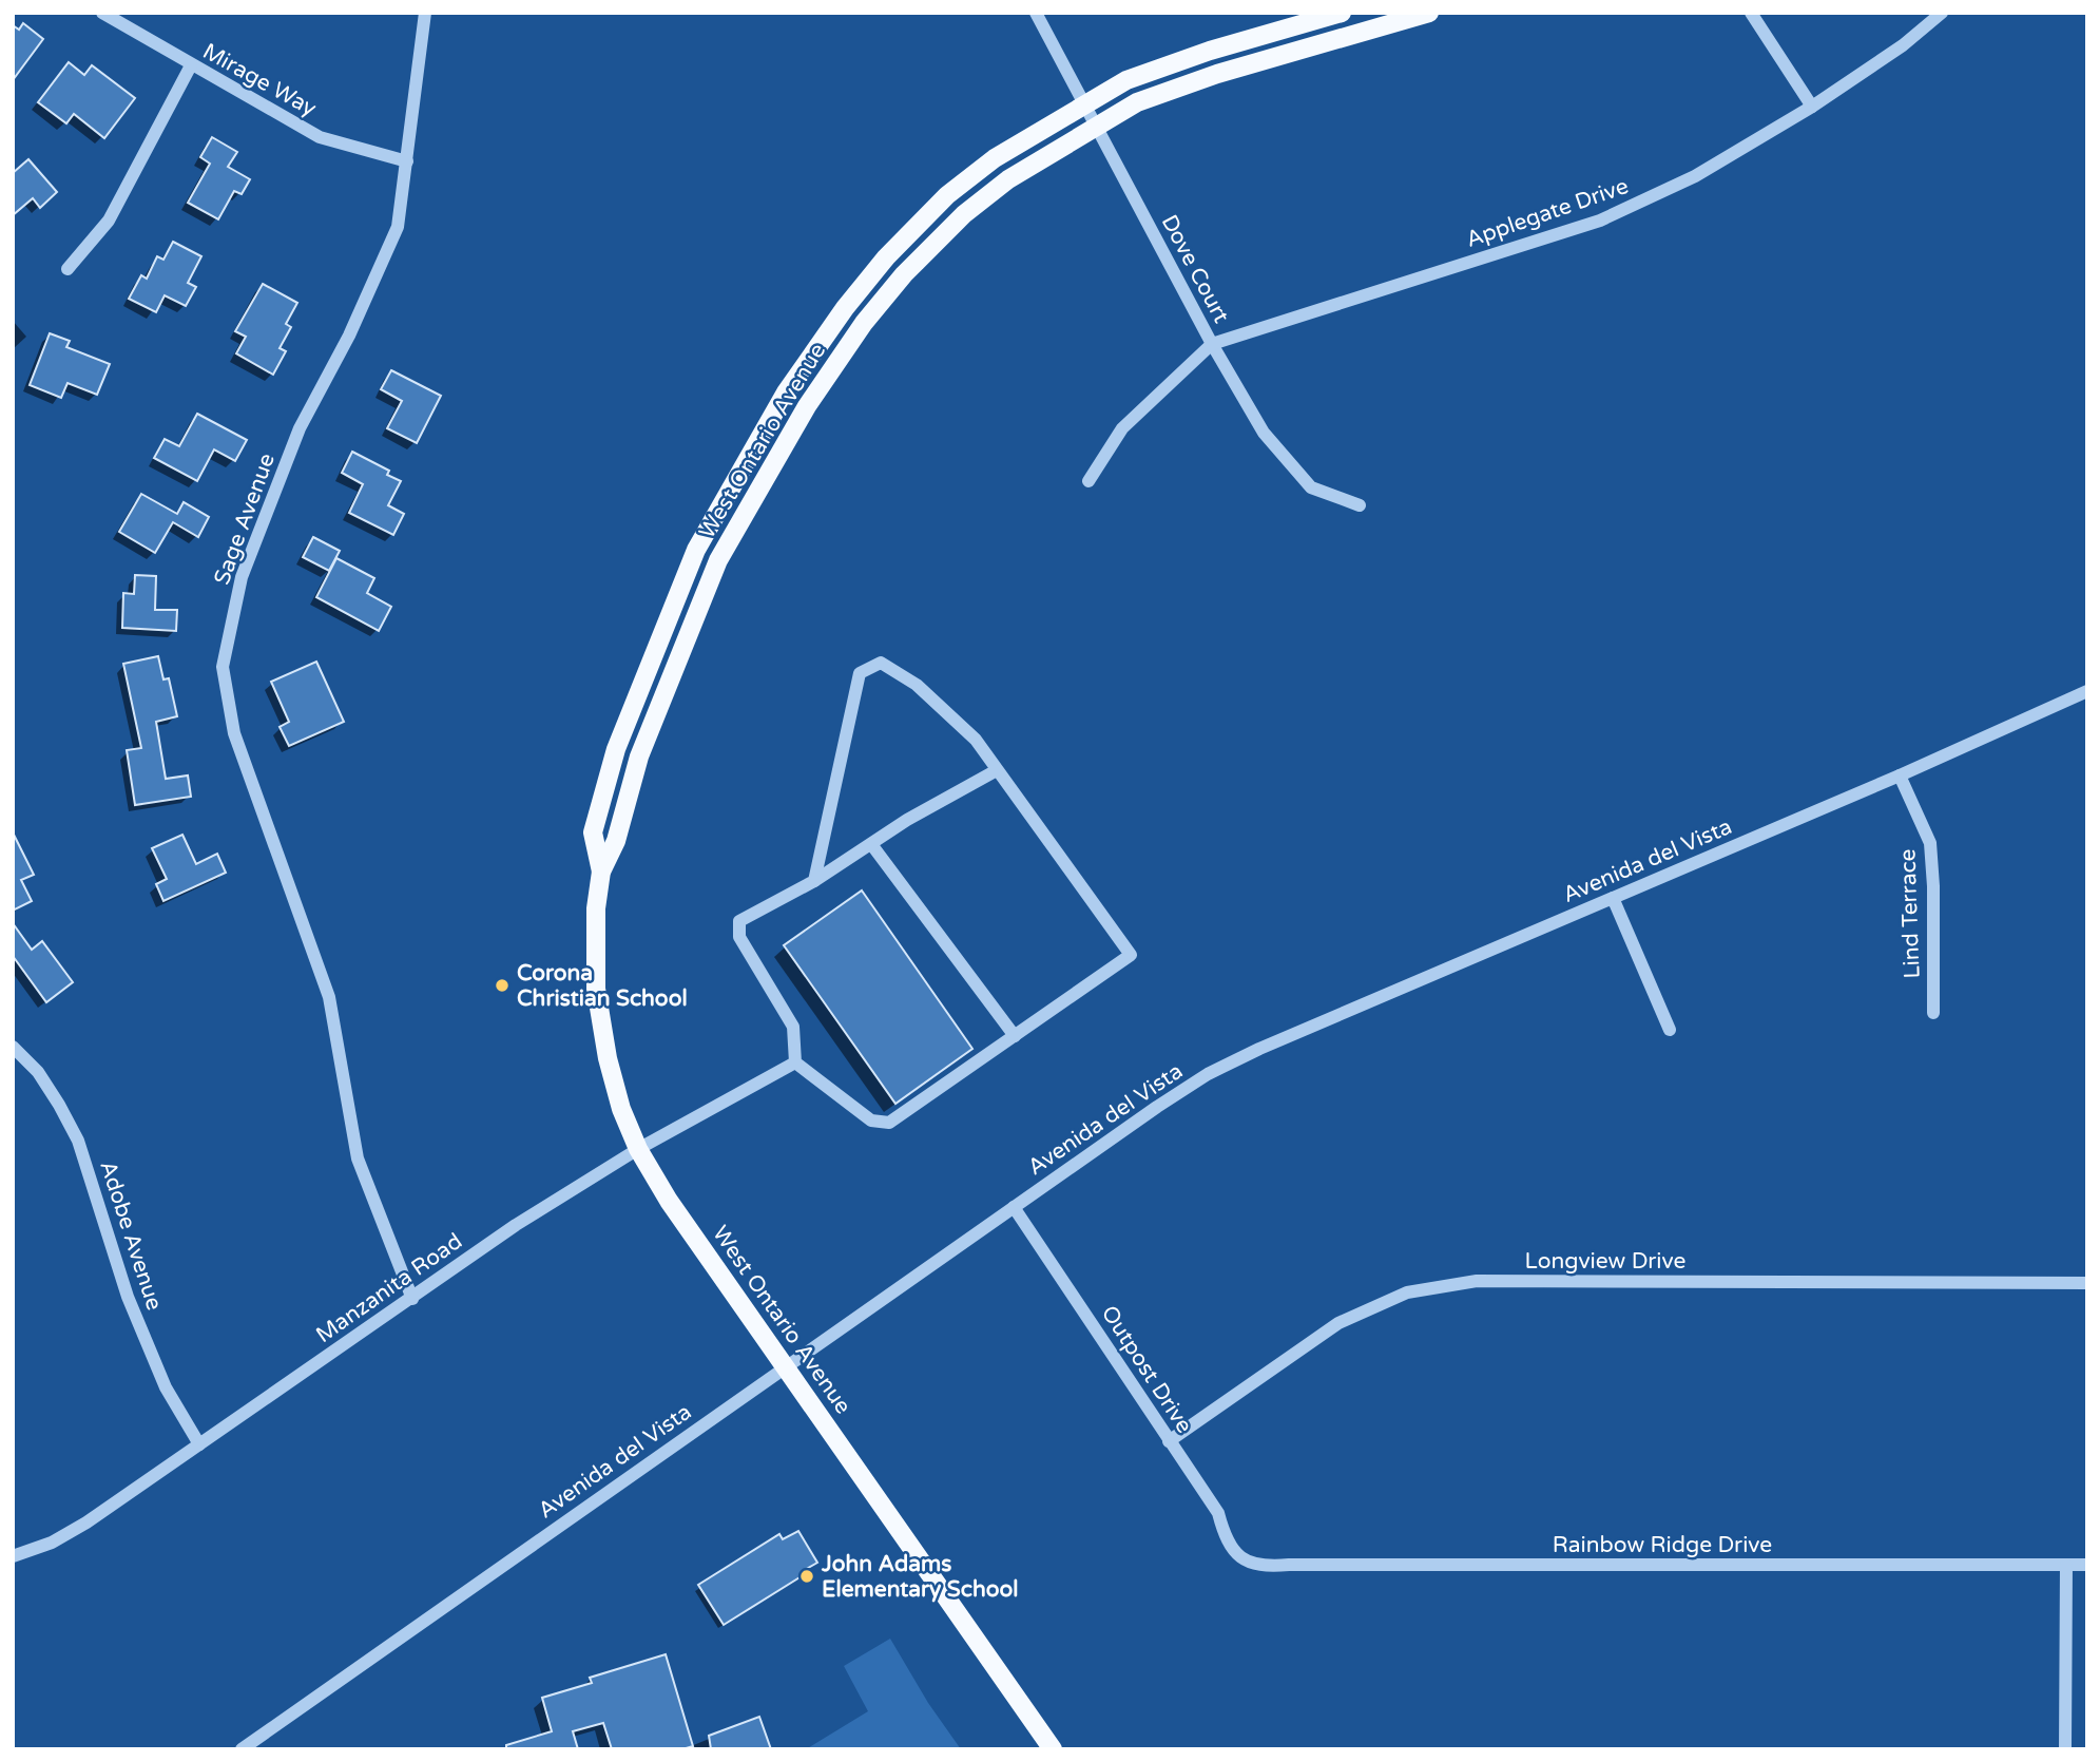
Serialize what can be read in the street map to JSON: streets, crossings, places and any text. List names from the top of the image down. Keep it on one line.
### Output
{"streets":{"main road":["West Ontario Avenue"],"street":["Mirage Way","Applegate Drive","Dove Court","Sage Avenue","Avenida del Vista","Lind Terrace","Adobe Avenue","Longview Drive","Manzanita Road","Outpost Drive","Rainbow Ridge Drive"]},"crossings":[["Mirage Way","Sage Avenue"],["Applegate Drive","Dove Court"],["Dove Court","West Ontario Avenue"],["West Ontario Avenue","Avenida del Vista"],["West Ontario Avenue","Manzanita Road"],["Sage Avenue","Manzanita Road"],["Avenida del Vista","Lind Terrace"],["Avenida del Vista","Outpost Drive"],["Adobe Avenue","Manzanita Road"],["Longview Drive","Outpost Drive"],["Outpost Drive","Rainbow Ridge Drive"]],"places":["Corona Christian School","John Adams Elementary School"]}
